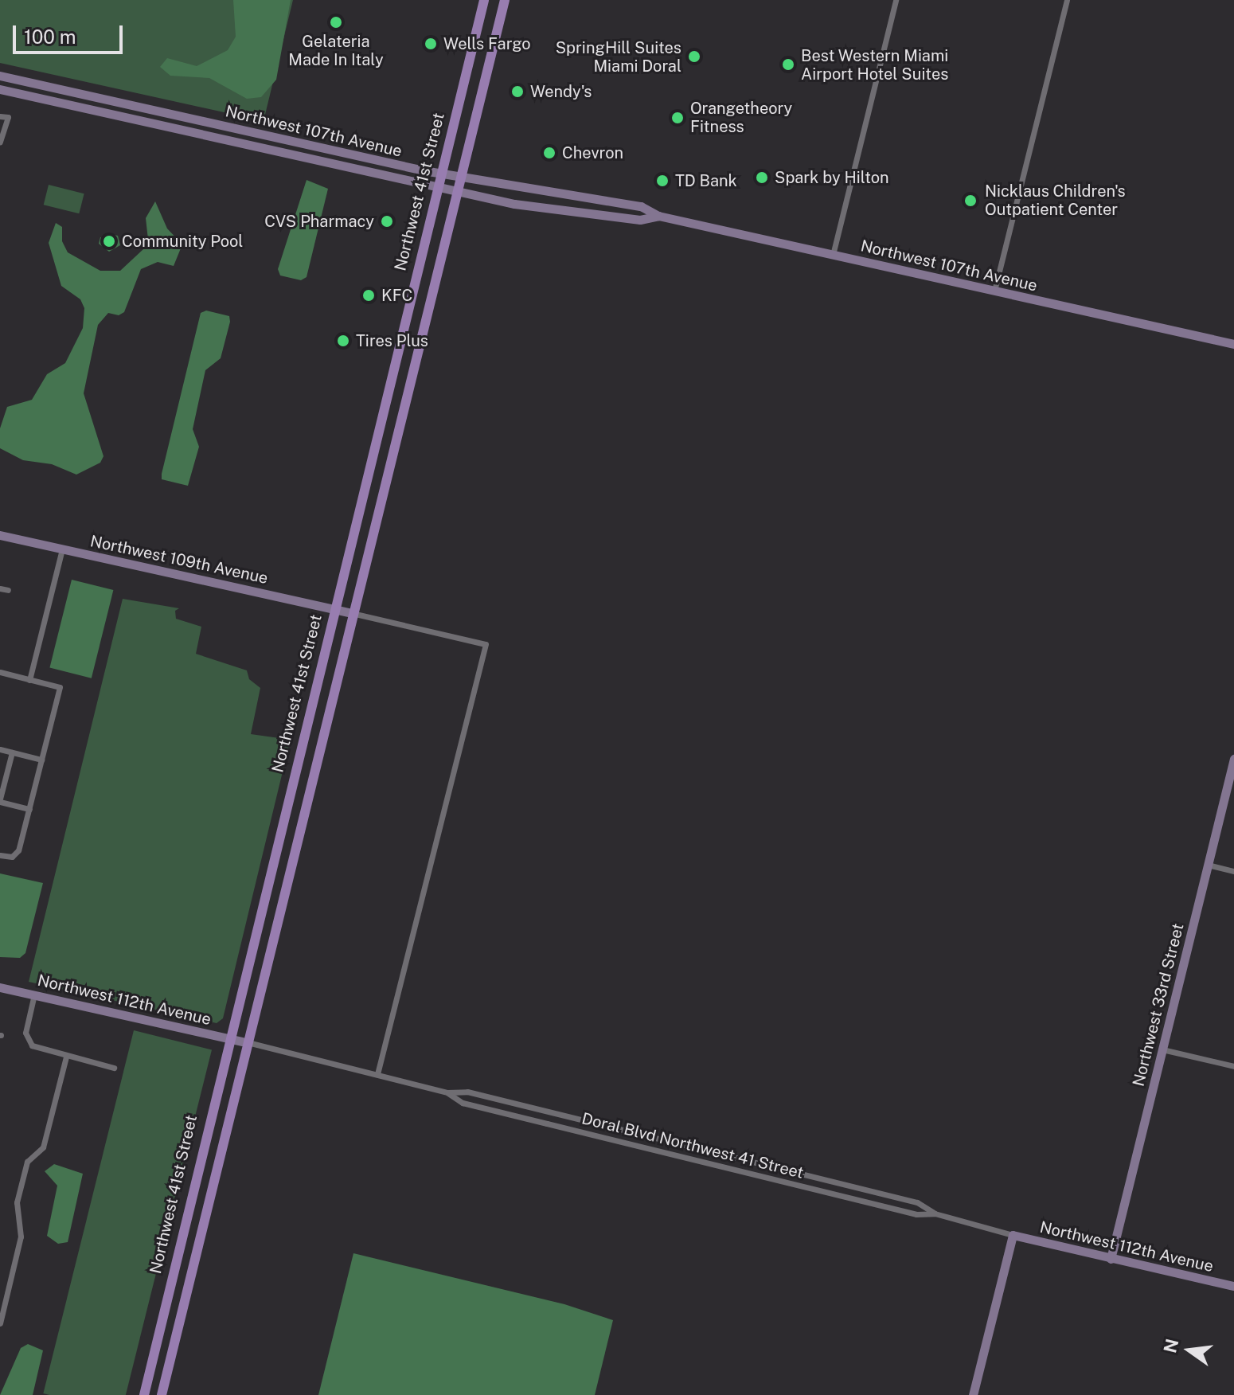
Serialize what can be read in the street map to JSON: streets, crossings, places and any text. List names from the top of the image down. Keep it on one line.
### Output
{"streets":{"main road":["Northwest 107th Avenue","Northwest 41st Street","Northwest 109th Avenue","Northwest 112th Avenue","Northwest 33rd Street"],"street":["Doral Blvd Northwest 41 Street"]},"crossings":[["Northwest 107th Avenue","Northwest 41st Street"],["Northwest 41st Street","Northwest 109th Avenue"],["Northwest 41st Street","Northwest 112th Avenue"],["Northwest 41st Street","Doral Blvd Northwest 41 Street"],["Northwest 112th Avenue","Northwest 33rd Street"],["Northwest 112th Avenue","Doral Blvd Northwest 41 Street"]],"places":["Gelateria Made In Italy","Wells Fargo","SpringHill Suites Miami Doral","Best Western Miami Airport Hotel Suites","Wendy's","Orangetheory Fitness","Chevron","Spark by Hilton","TD Bank","Nicklaus Children's Outpatient Center","CVS Pharmacy","Community Pool","KFC","Tires Plus"],"scale_bar":"100 m","north":"left"}
